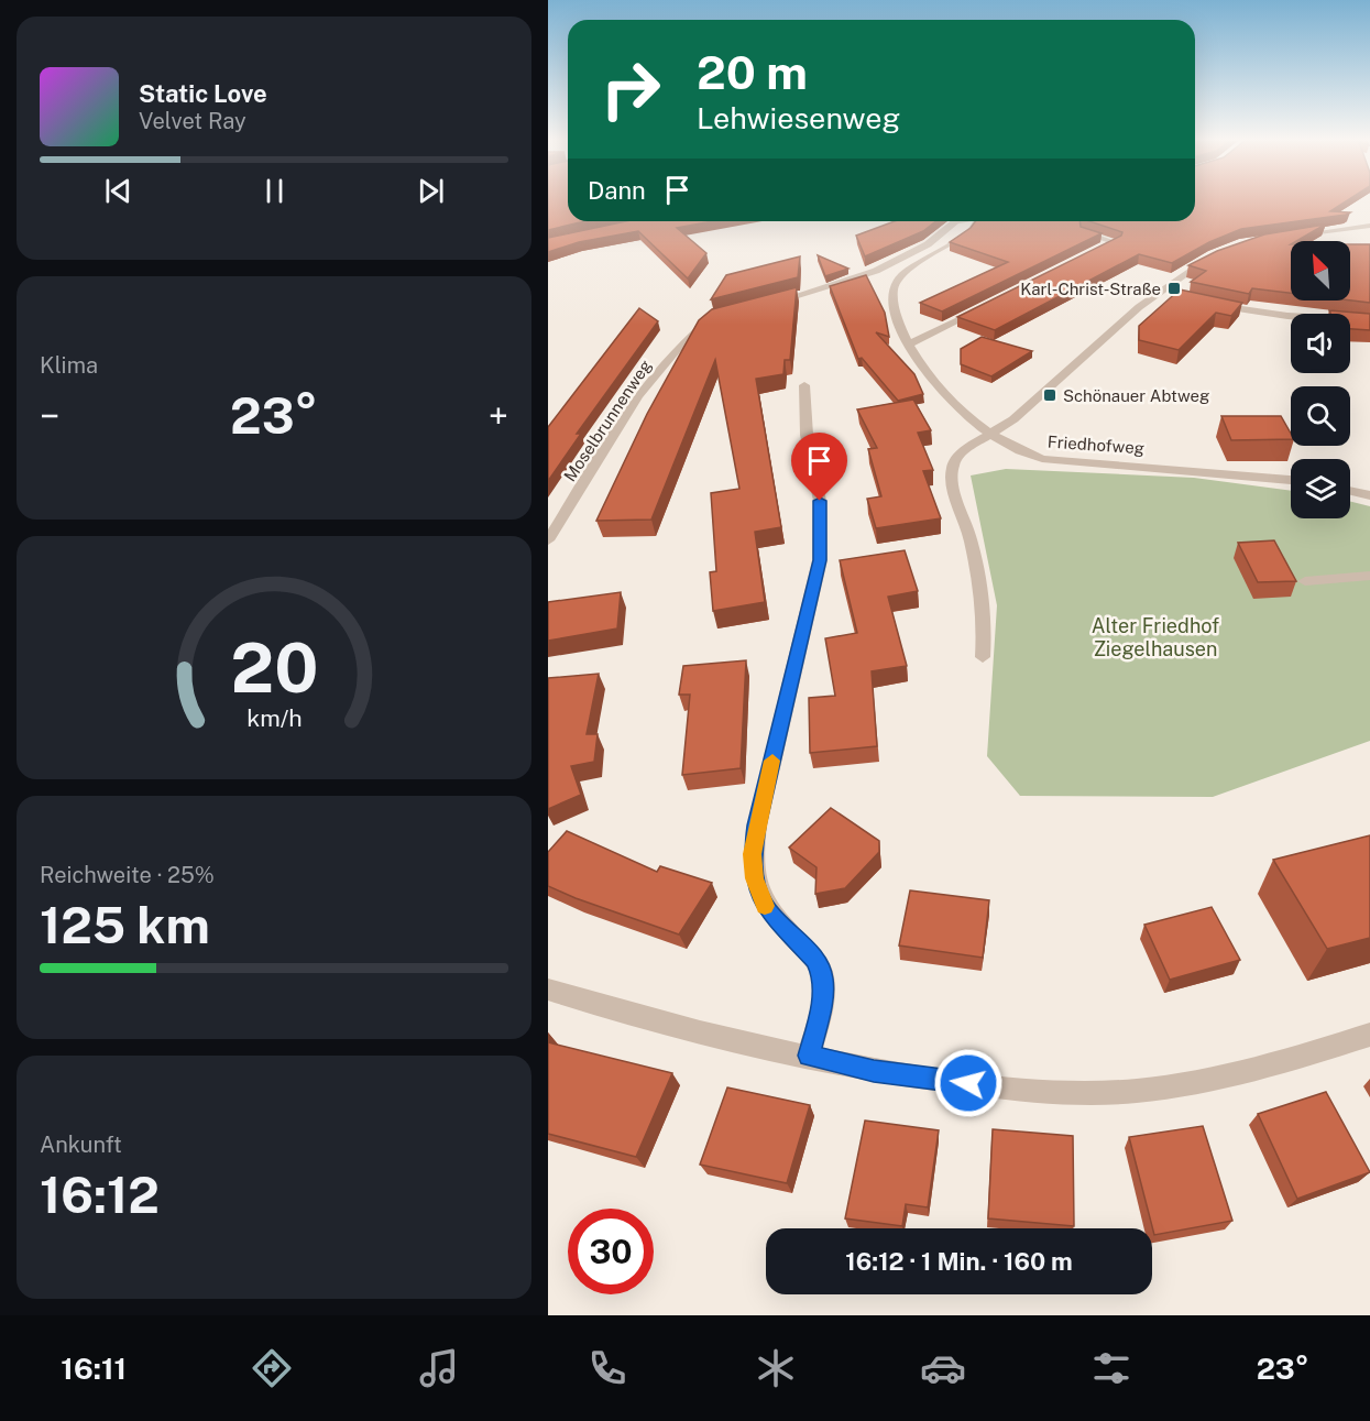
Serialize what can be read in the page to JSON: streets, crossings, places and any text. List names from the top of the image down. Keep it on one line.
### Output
{"streets":{"street":["Moselbrunnenweg","Friedhofweg"]},"parks":["Alter Friedhof Ziegelhausen"],"places":{"transit":["Karl-Christ-Straße","Schönauer Abtweg"]},"north":"top left","page":{"turn":["20 m","Lehwiesenweg"],"song":["Static Love","Velvet Ray"],"then":"Dann","tile":["Klima",["Reichweite · 25%","125 km"],["Ankunft","16:12"]],"heat":["−","23°","+"],"limit":"30","trip":"16:12 · 1 Min. · 160 m","tabs":["16:11","23°"],"gauge":["20","km/h"]}}
